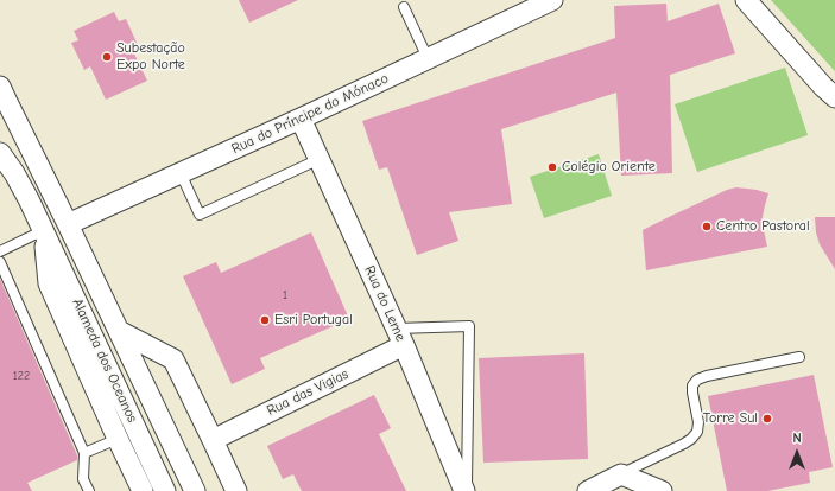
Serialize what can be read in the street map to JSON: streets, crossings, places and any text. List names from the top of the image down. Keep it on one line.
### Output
{"streets":{"street":["Rua do Príncipe do Mónaco","Rua do Leme","Alameda dos Oceanos","Rua das Vigias"]},"crossings":[["Rua do Príncipe do Mónaco","Rua do Leme"],["Rua do Príncipe do Mónaco","Alameda dos Oceanos"],["Rua do Leme","Rua das Vigias"],["Alameda dos Oceanos","Rua das Vigias"]],"places":["Subestação Expo Norte","Colégio Oriente","Centro Pastoral","Esri Portugal","Torre Sul"],"house_numbers":["1","122"],"north":"top"}
